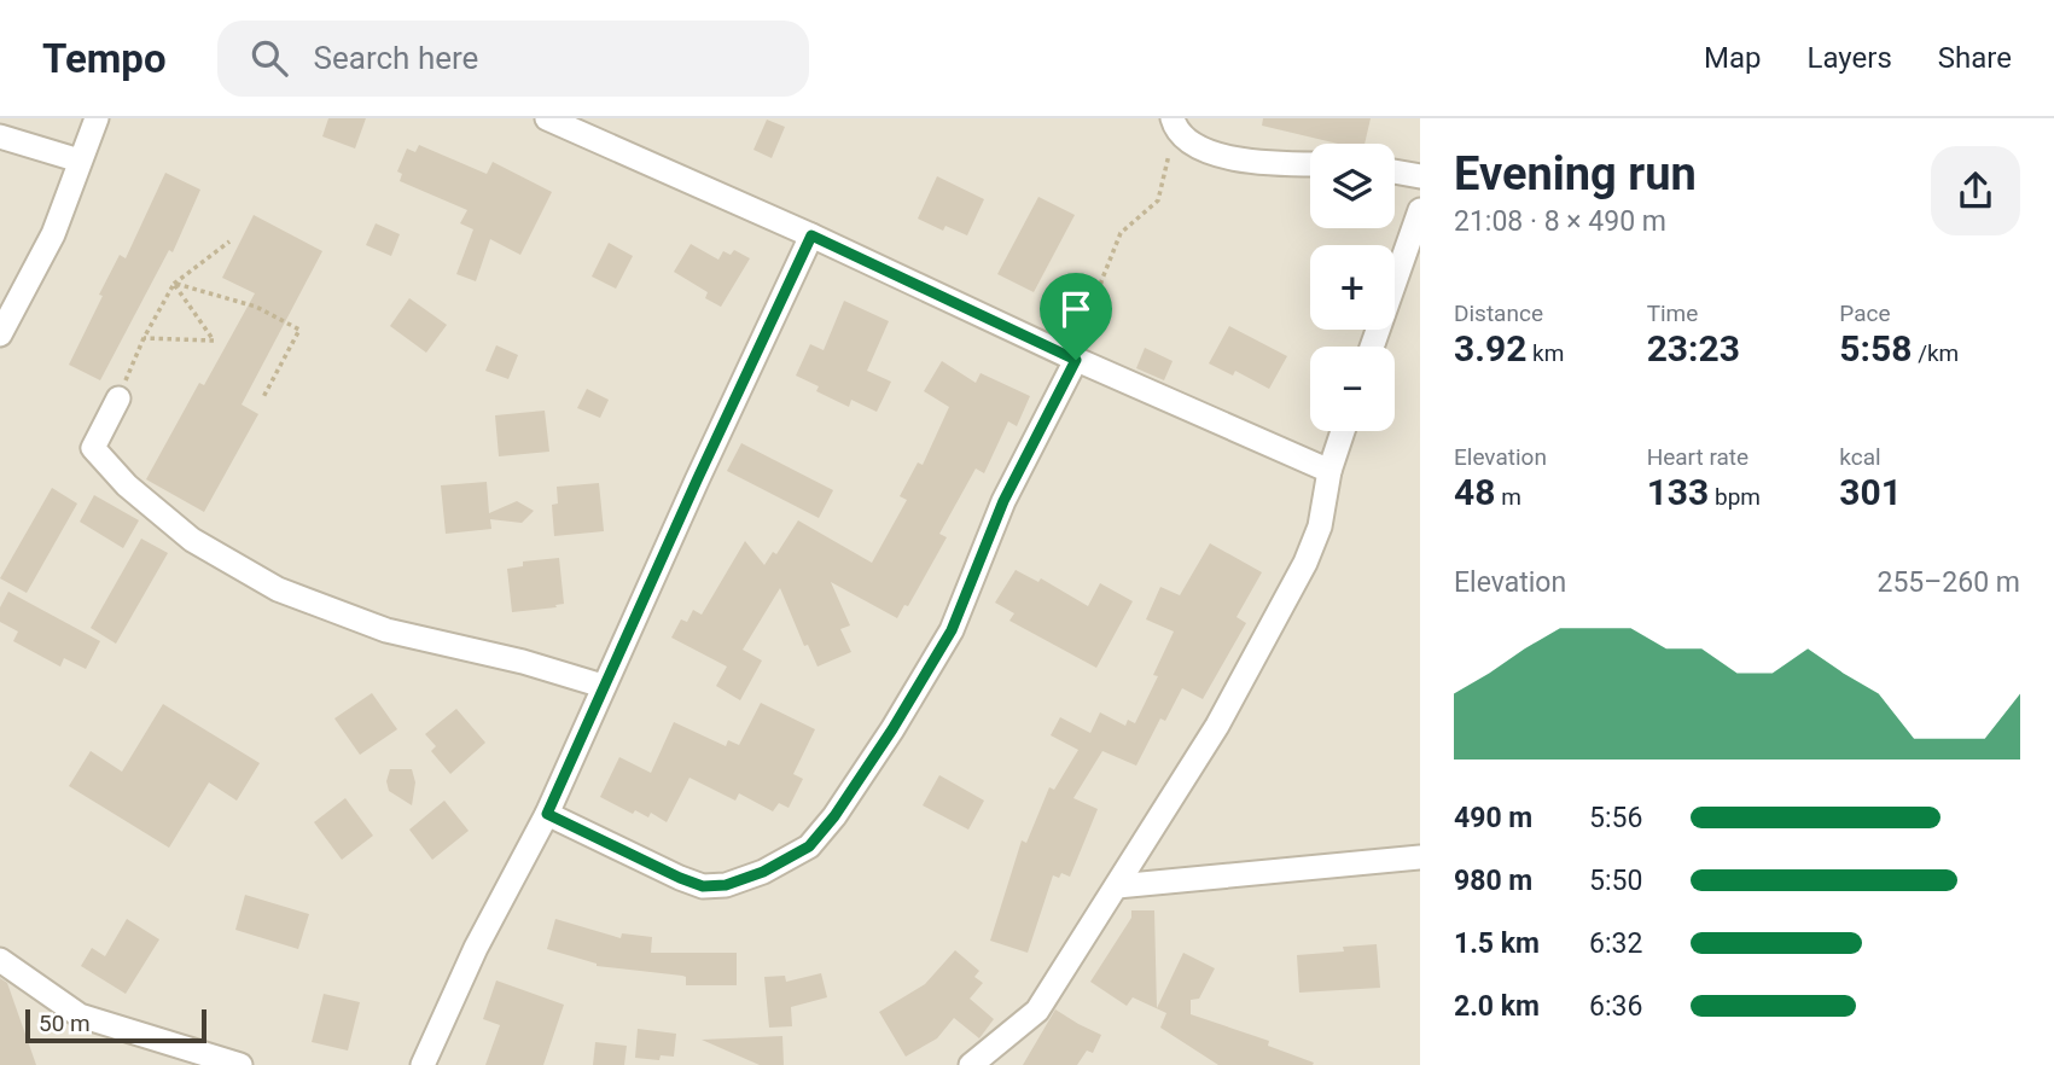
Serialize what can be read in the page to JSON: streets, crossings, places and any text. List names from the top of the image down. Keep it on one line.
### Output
{"scale_bar":"50 m","page":{"header":"Tempo","search":"Search here","nav":["Map","Layers","Share"],"heading":["Evening run","21:08 · 8 × 490 m"],"map_buttons":["+","−"],"stats":[["Distance","3.92 km"],["Time","23:23"],["Pace","5:58 /km"],["Elevation","48 m"],["Heart rate","133 bpm"],["kcal","301"]],"chart":["Elevation","255–260 m"],"list":[{"name":"490 m","note":"5:56"},{"name":"980 m","note":"5:50"},{"name":"1.5 km","note":"6:32"},{"name":"2.0 km","note":"6:36"}],"scale":"50 m"}}
